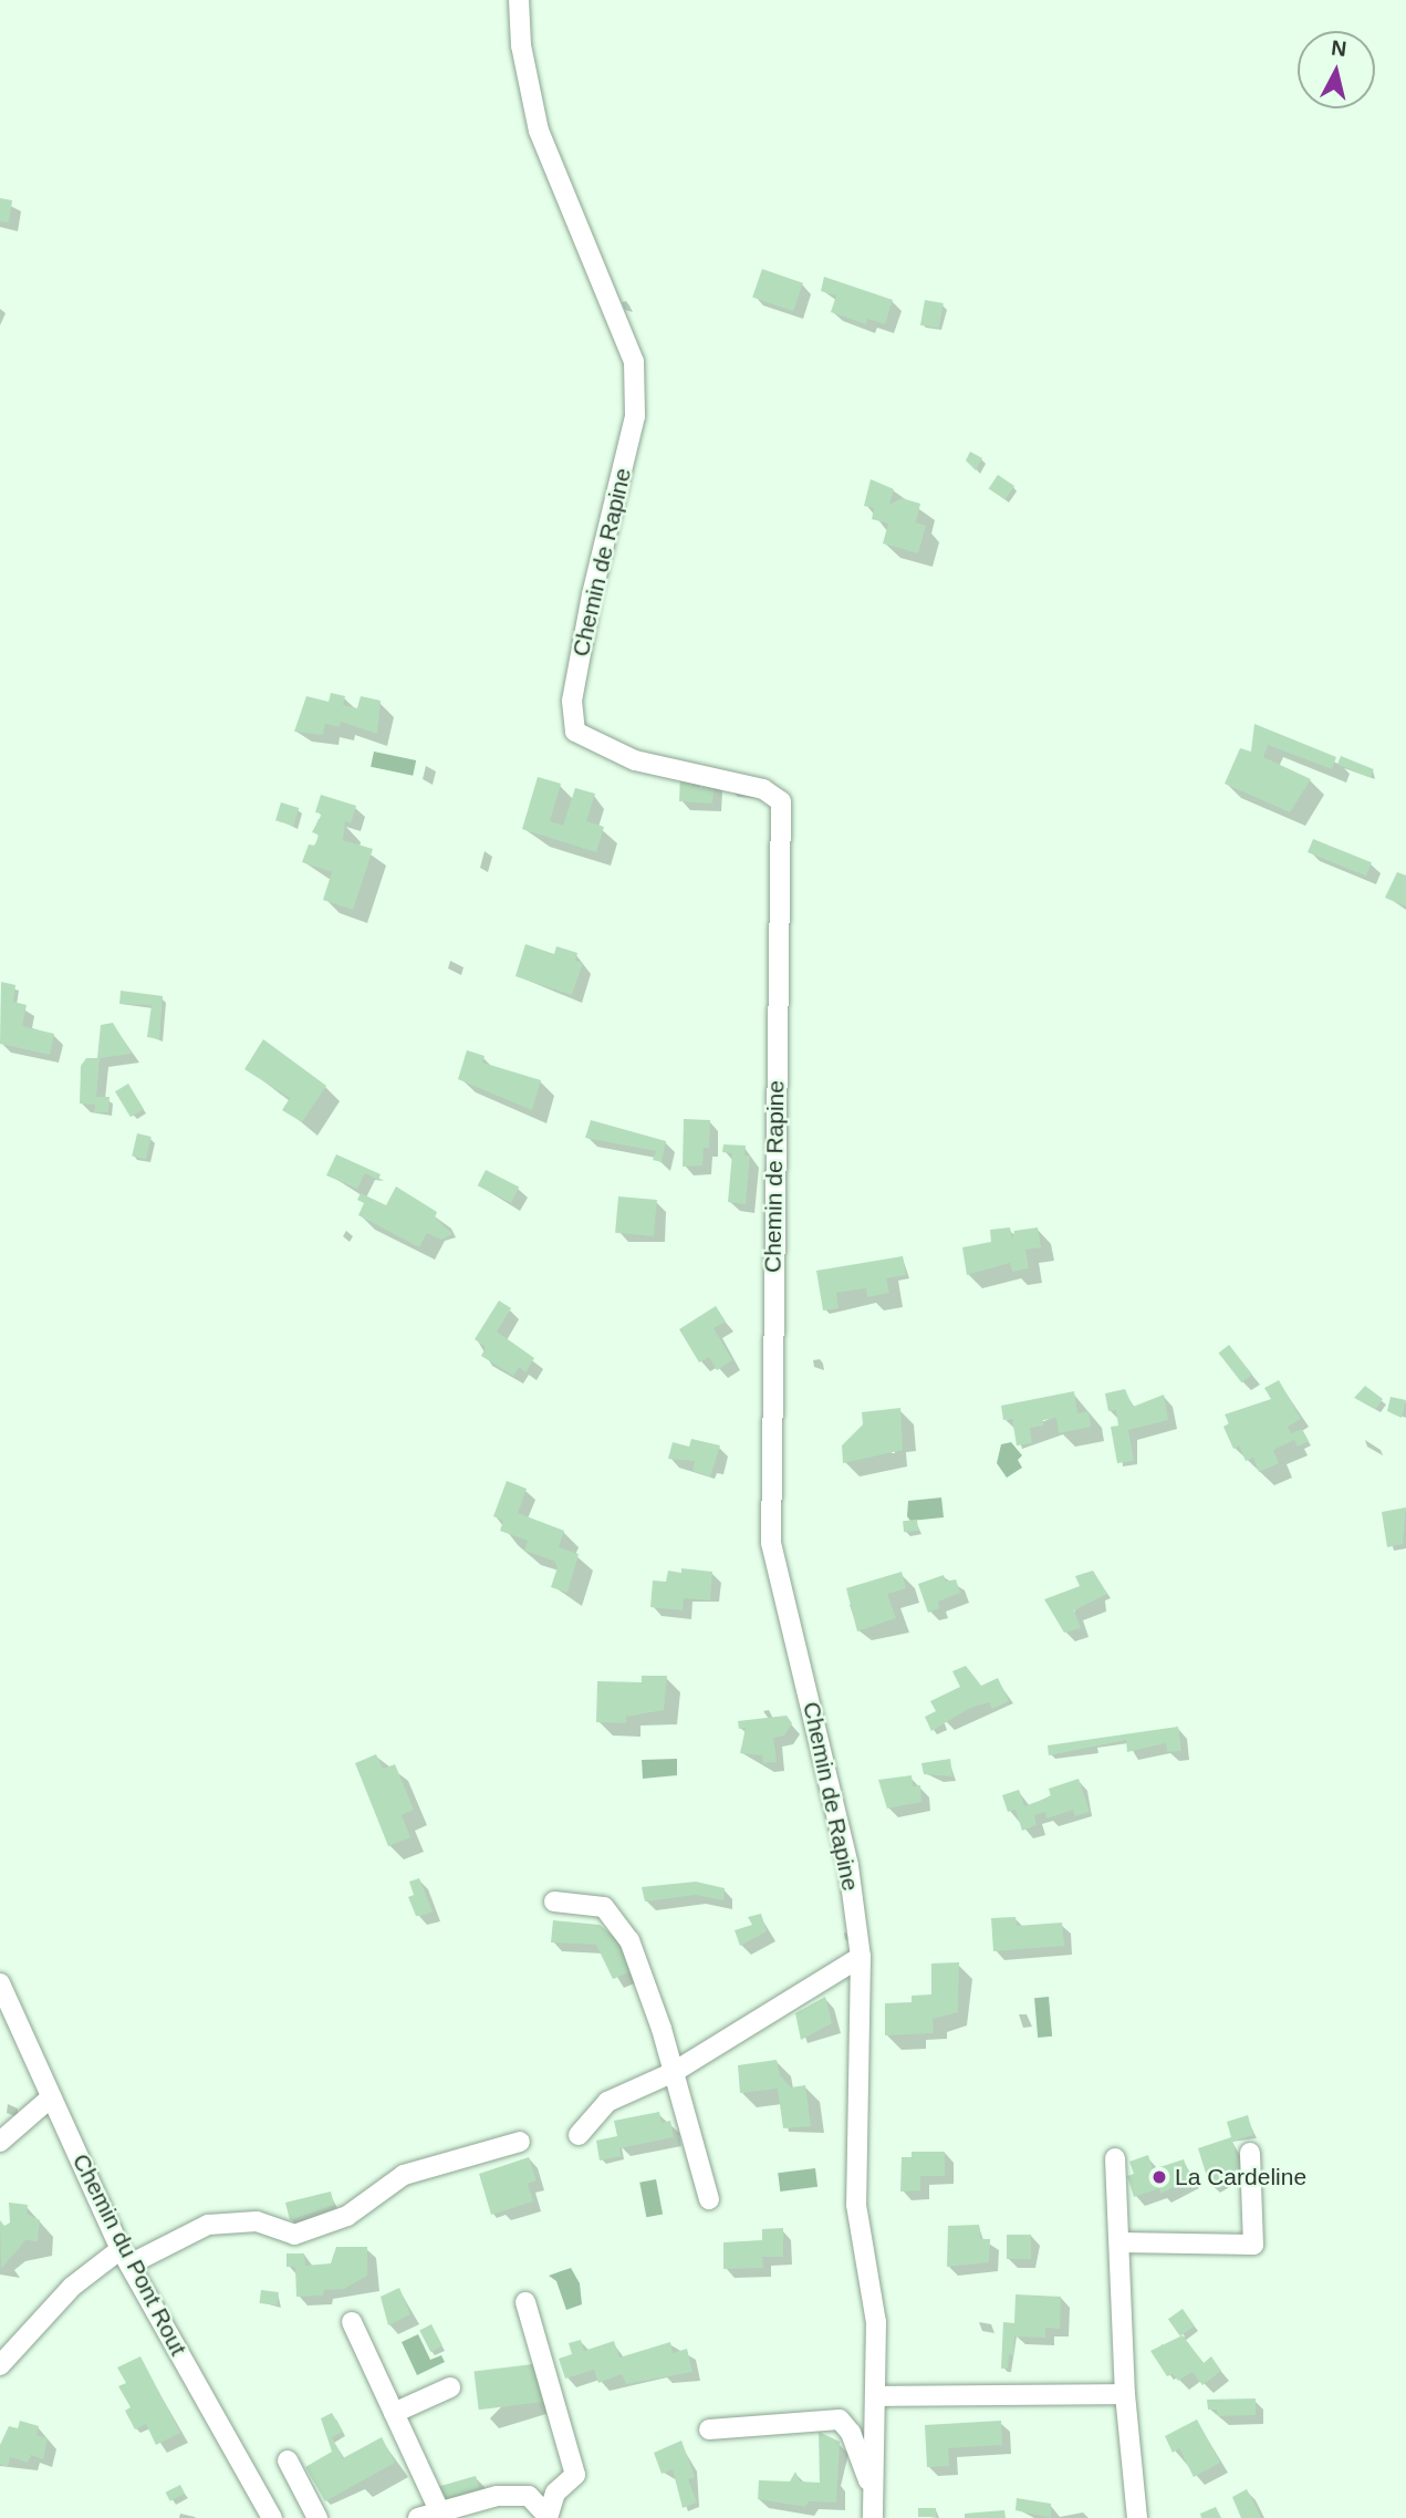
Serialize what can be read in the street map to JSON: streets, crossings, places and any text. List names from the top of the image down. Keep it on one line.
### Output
{"streets":{"street":["Chemin de Rapine","Chemin du Pont Rout"]},"places":["La Cardeline"],"north":"top"}
